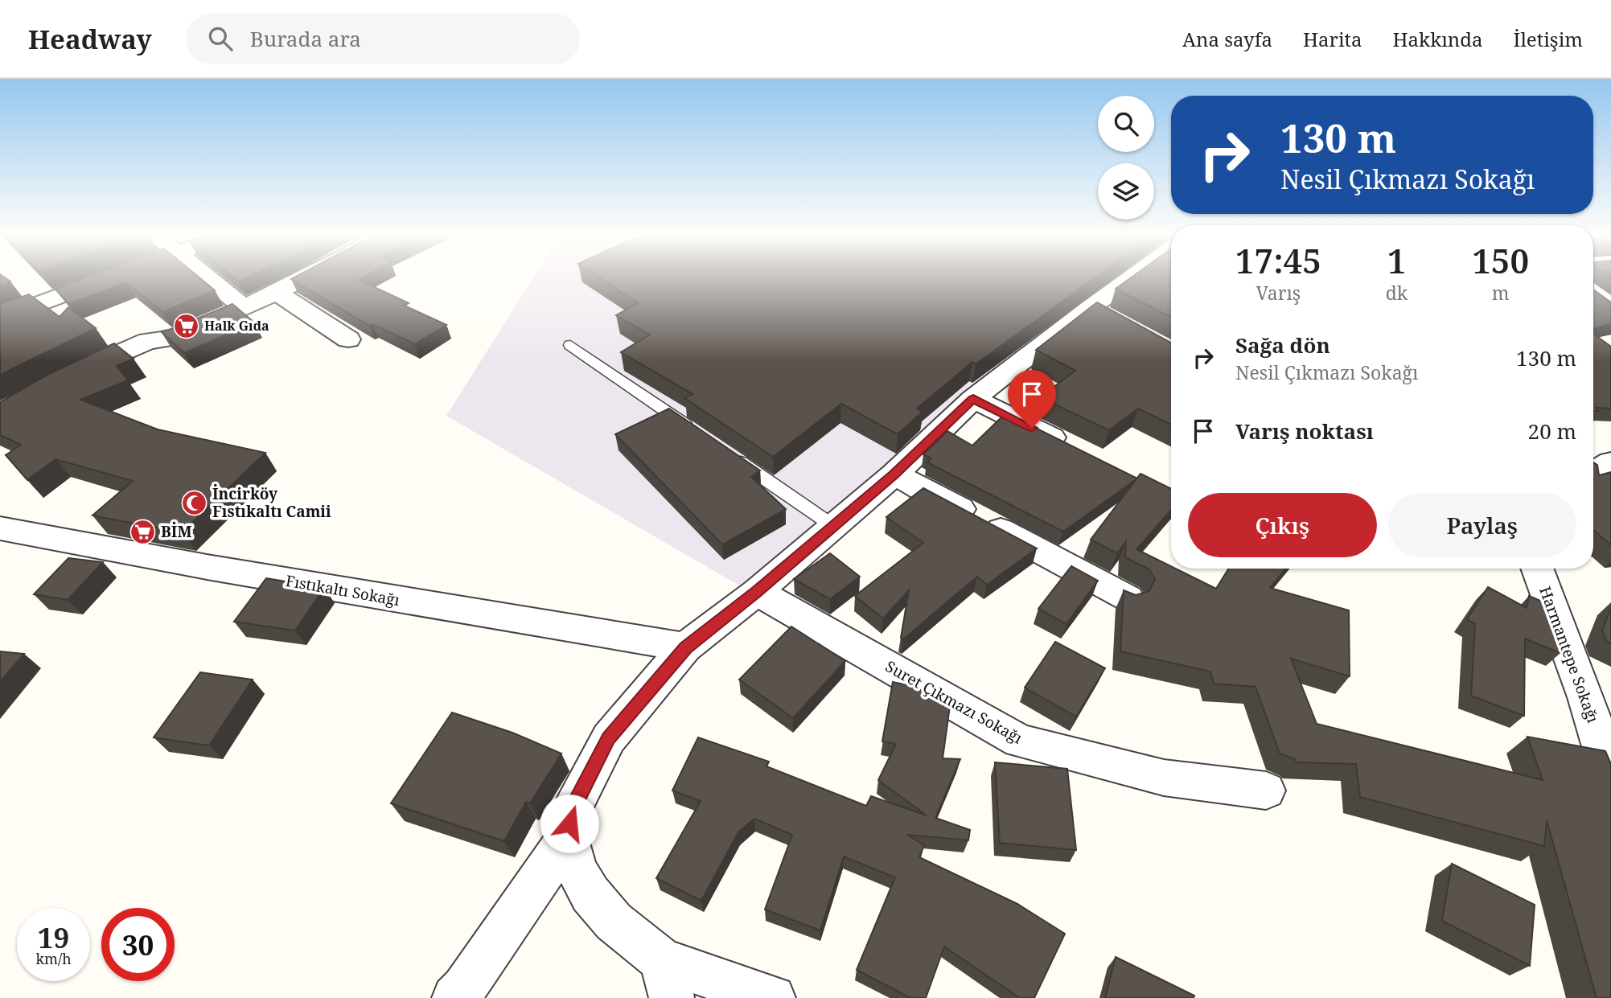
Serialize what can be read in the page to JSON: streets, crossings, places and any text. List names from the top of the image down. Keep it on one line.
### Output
{"streets":{"street":["Fıstıkaltı Sokağı","Harmantepe Sokağı","Suret Çıkmazı Sokağı"]},"places":{"supermarket":["Halk Gıda","BİM"],"mosque":["İncirköy Fıstıkaltı Camii"]},"page":{"header":"Headway","search":"Burada ara","nav":["Ana sayfa","Harita","Hakkında","İletişim"],"turn":["130 m","Nesil Çıkmazı Sokağı"],"eta":["17:45","Varış","1","dk","150","m"],"list":[{"name":"Sağa dön","note":"Nesil Çıkmazı Sokağı","value":"130 m"},{"name":"Varış noktası","value":"20 m"}],"buttons":["Çıkış","Paylaş"],"speed":"19 km/h","limit":"30"}}
